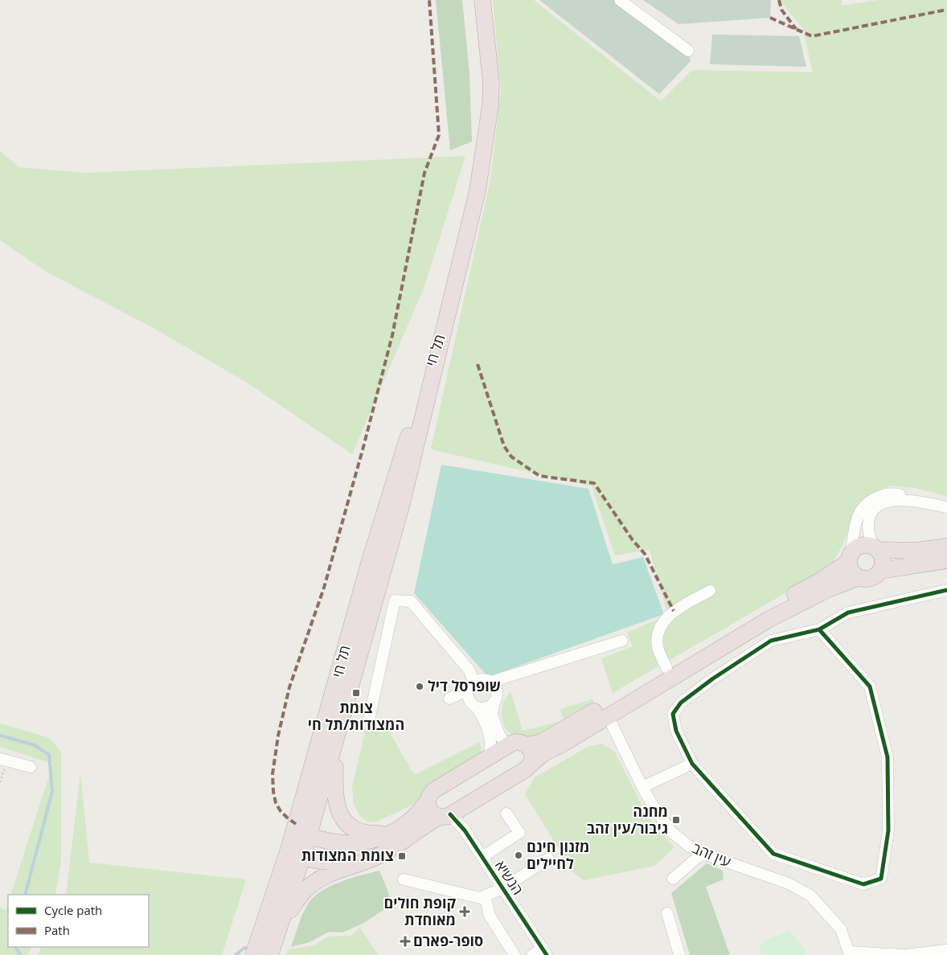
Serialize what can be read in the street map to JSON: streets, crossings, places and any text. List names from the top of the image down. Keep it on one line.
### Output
{"streets":{"highway":["תל חי"],"street":["עין זהב","הנשיא"]},"places":{"other":["שופרסל דיל","מזנון חינם לחיילים"],"transit":["צומת המצודות/תל חי","מחנה גיבור/עין זהב","צומת המצודות"],"health":["קופת חולים מאוחדת","סופר-פארם"]},"legend":["Cycle path","Path"]}
